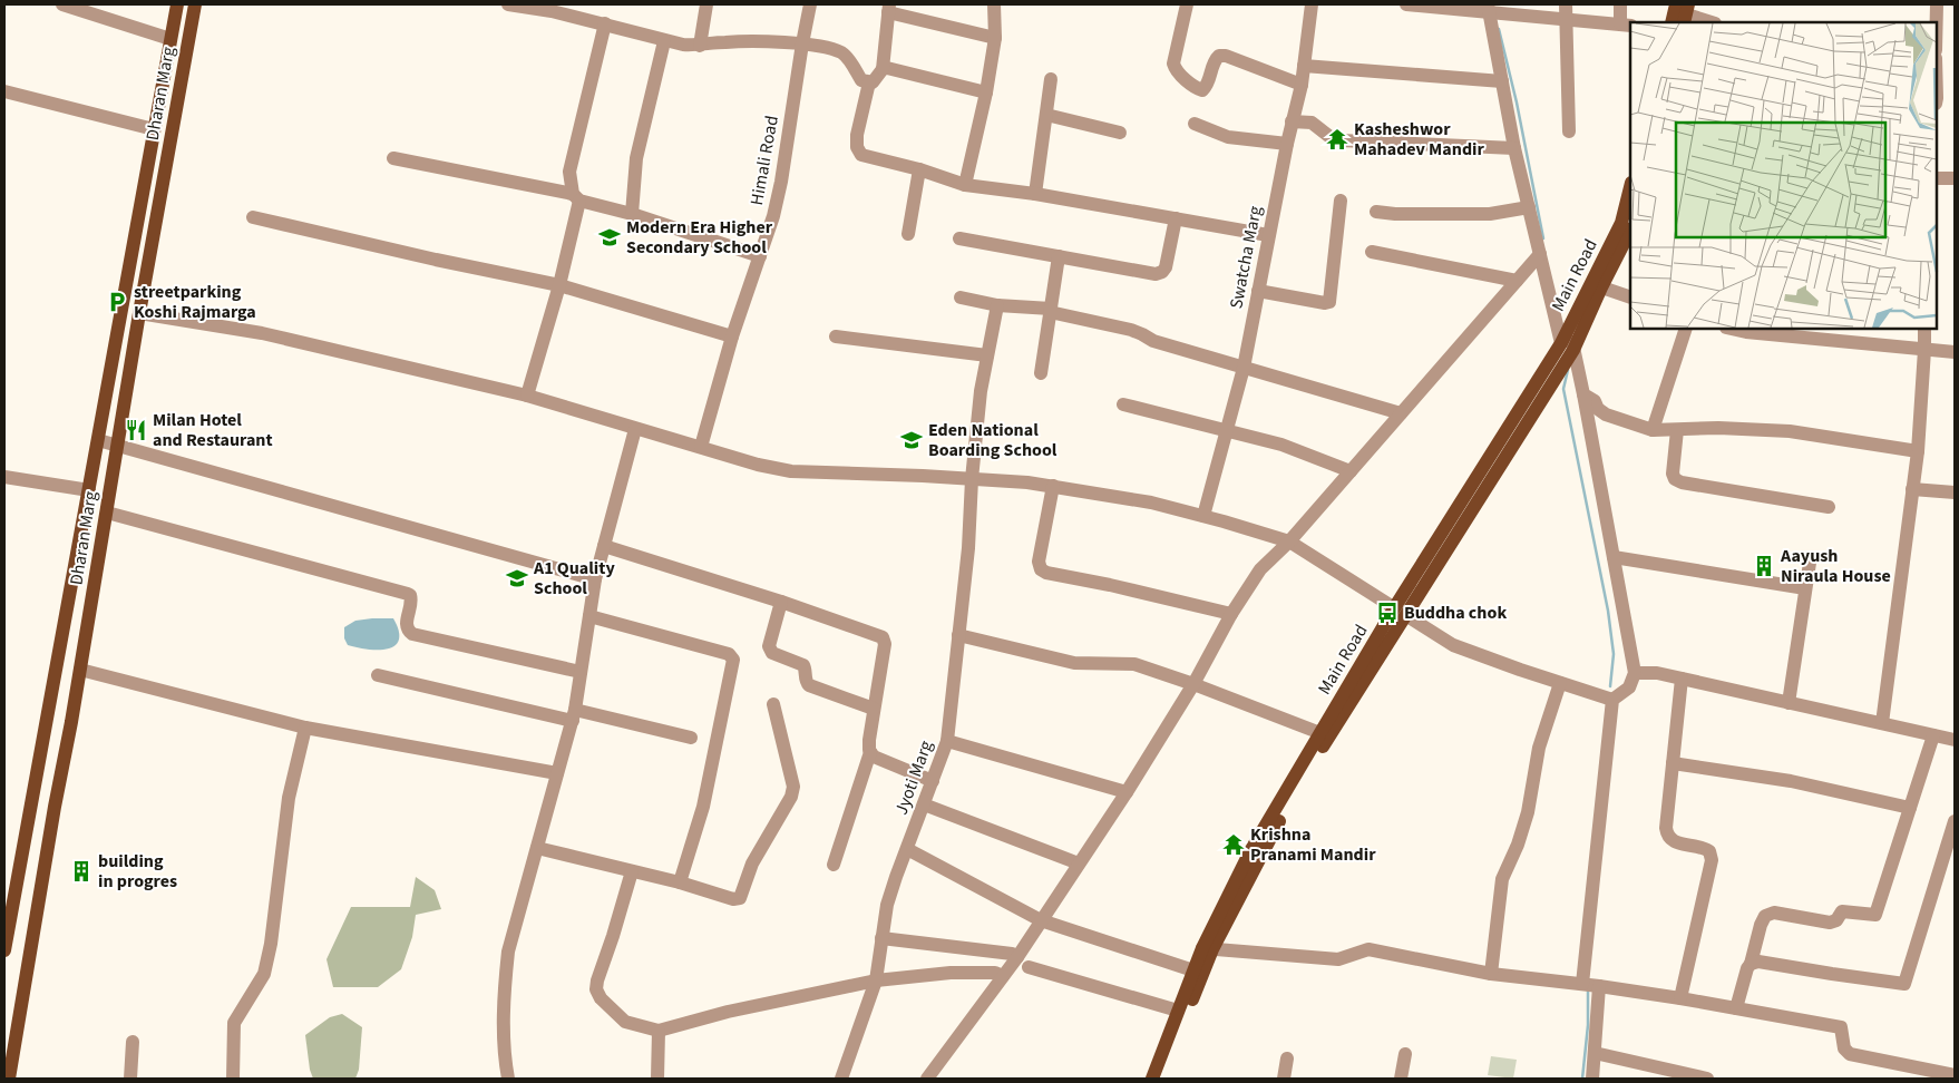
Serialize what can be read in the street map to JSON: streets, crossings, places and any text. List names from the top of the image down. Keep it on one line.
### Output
{"streets":{"main road":["Dharan Marg","Main Road"],"street":["Himali Road","Swatcha Marg","Jyoti Marg"]},"places":{"temple":["Kasheshwor Mahadev Mandir","Krishna Pranami Mandir"],"school or university":["Modern Era Higher Secondary School","Eden National Boarding School","A1 Quality School"],"parking":["streetparking Koshi Rajmarga"],"restaurant":["Milan Hotel and Restaurant"],"building":["Aayush Niraula House","building in progres"],"bus stop":["Buddha chok"]}}
